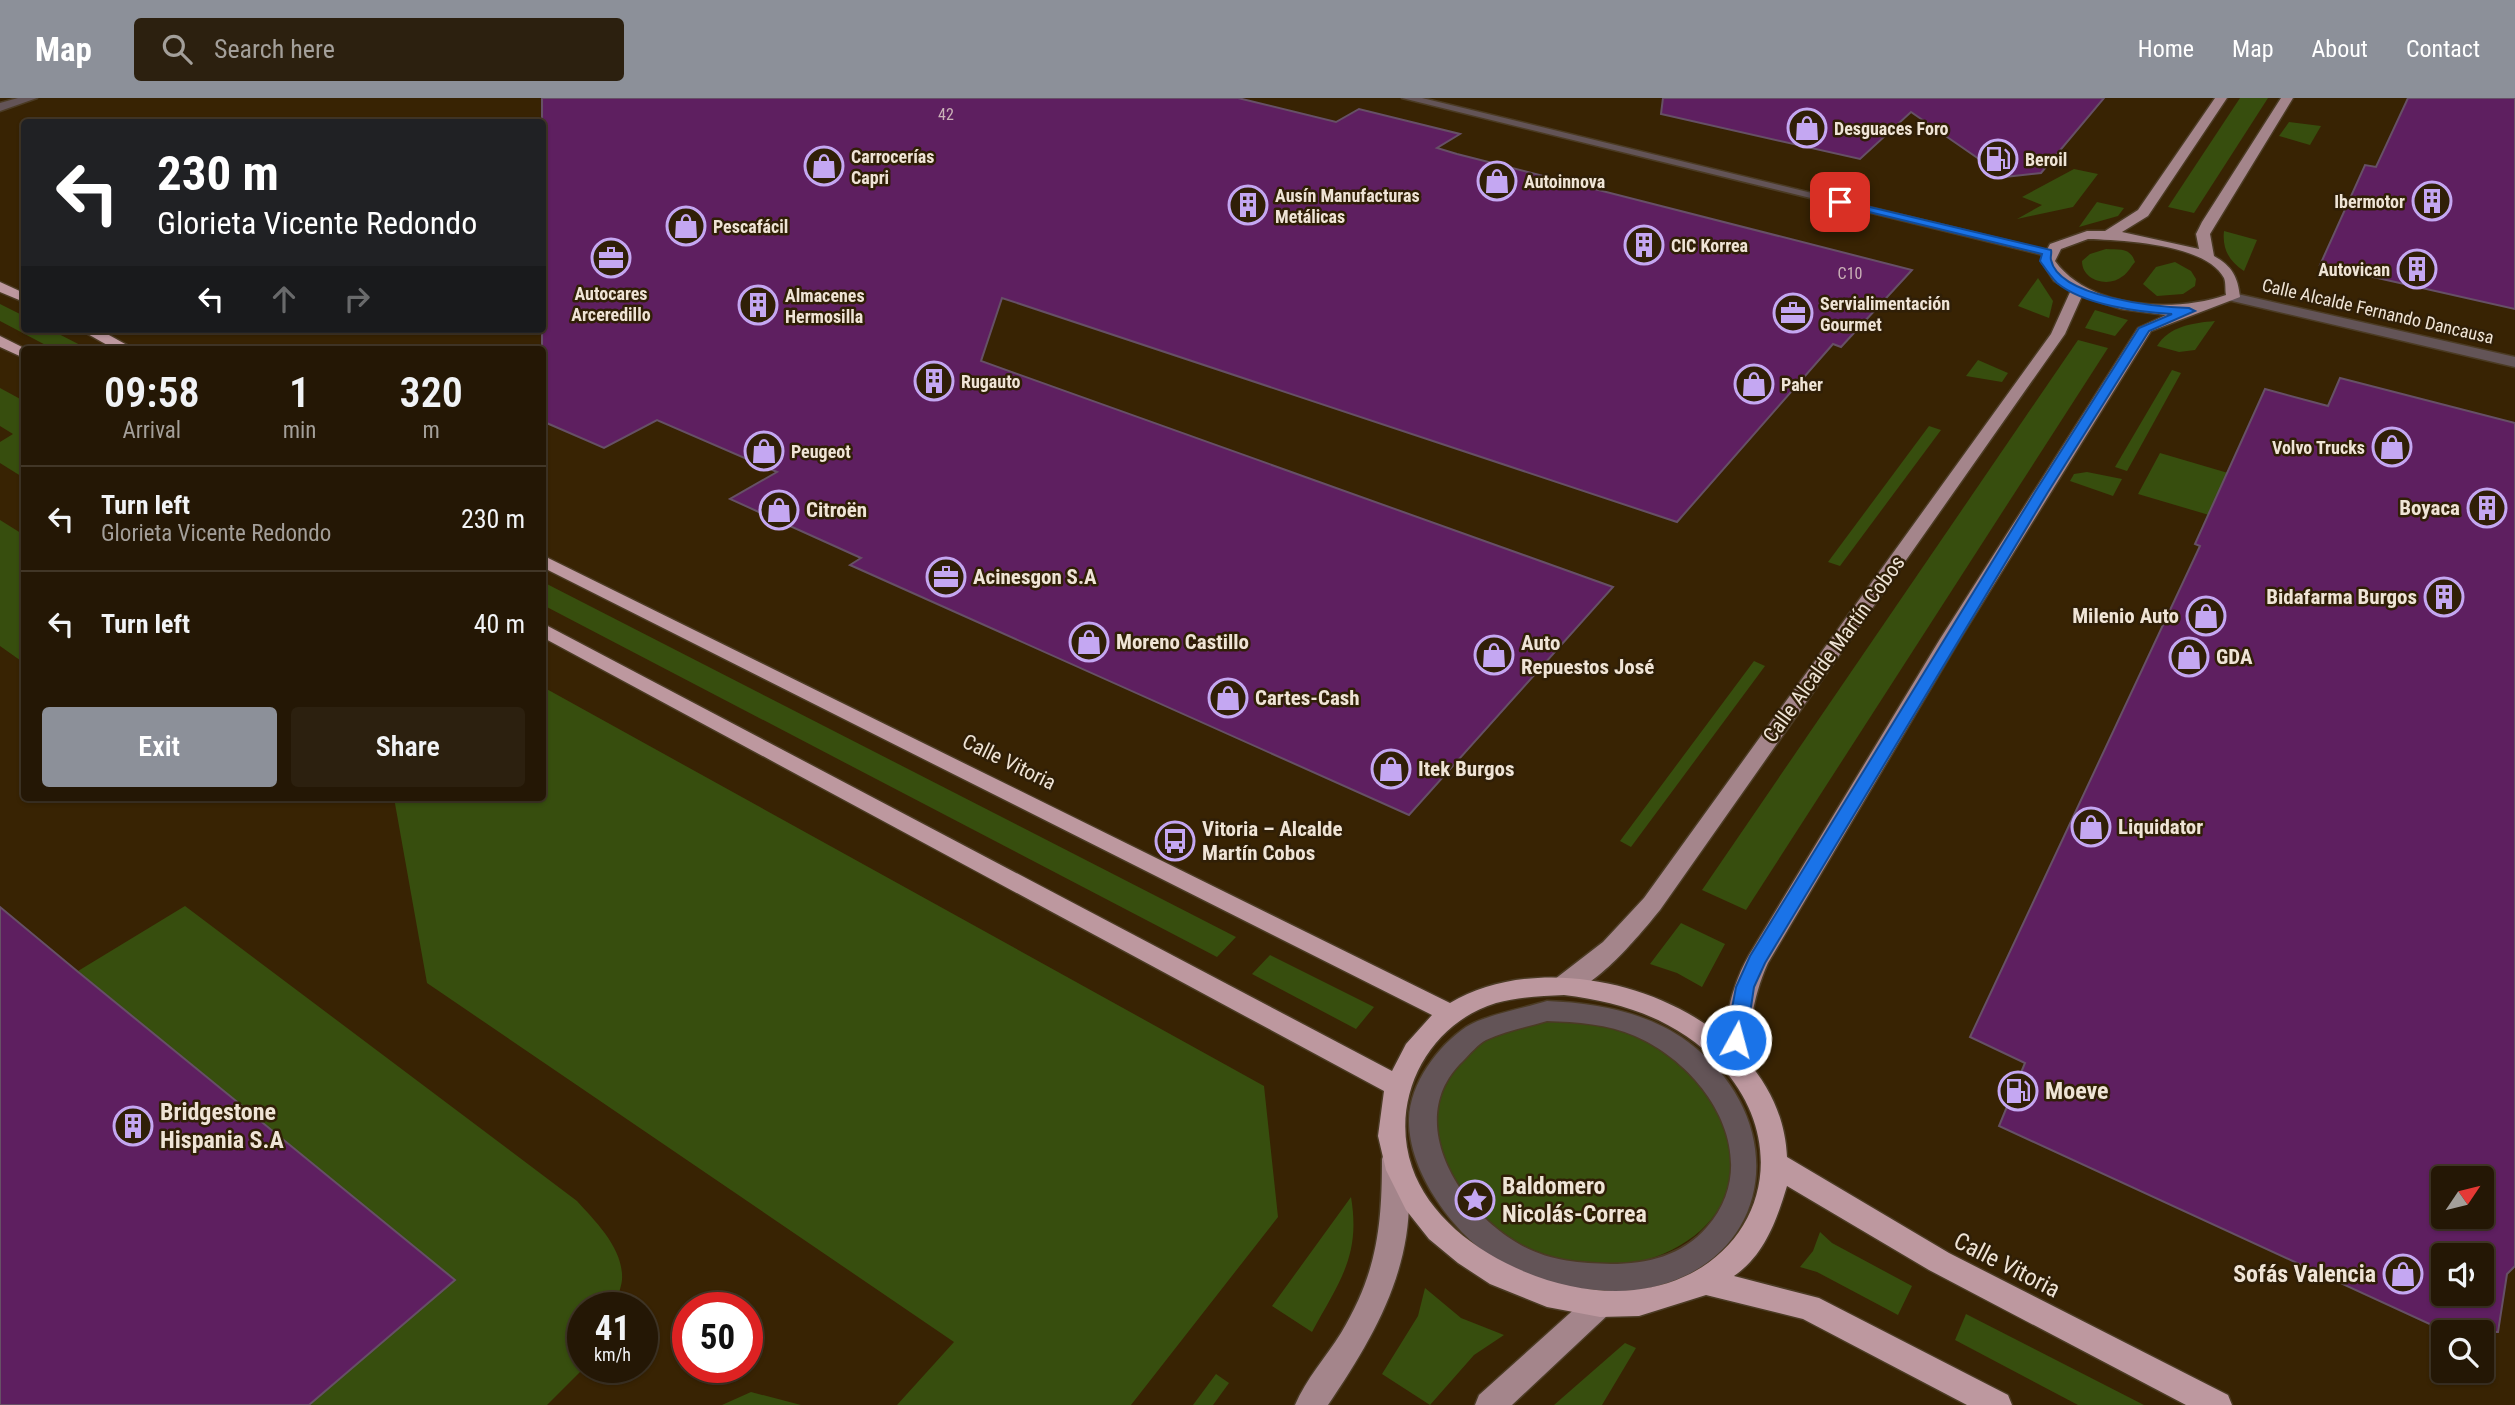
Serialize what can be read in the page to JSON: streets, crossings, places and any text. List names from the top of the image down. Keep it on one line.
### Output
{"streets":{"highway":["Calle Vitoria"],"main road":["Calle Alcalde Martín Cobos"],"street":["Calle Alcalde Fernando Dancausa"]},"places":{"shop":["Desguaces Foro","Carrocerías Capri","Autoinnova","Pescafácil","Paher","Volvo Trucks","Peugeot","Citroën","Milenio Auto","Moreno Castillo","Auto Repuestos José","GDA","Cartes-Cash","Itek Burgos","Liquidator","Sofás Valencia"],"fuel station":["Beroil","Moeve"],"building":["Ibermotor","Ausín Manufacturas Metálicas","CIC Korrea","Autovican","Almacenes Hermosilla","Rugauto","Boyaca","Bidafarma Burgos","Bridgestone Hispania S.A"],"office":["Autocares Arceredillo","Servialimentación Gourmet","Acinesgon S.A"],"bus stop":["Vitoria – Alcalde Martín Cobos"],"place":["Baldomero Nicolás-Correa"]},"house_numbers":["42","C10"],"north":"top right","page":{"header":"Map","search":"Search here","nav":["Home","Map","About","Contact"],"turn":["230 m","Glorieta Vicente Redondo"],"eta":["09:58","Arrival","1","min","320","m"],"list":[{"name":"Turn left","note":"Glorieta Vicente Redondo","value":"230 m"},{"name":"Turn left","value":"40 m"}],"buttons":["Exit","Share"],"speed":"41 km/h","limit":"50"}}
